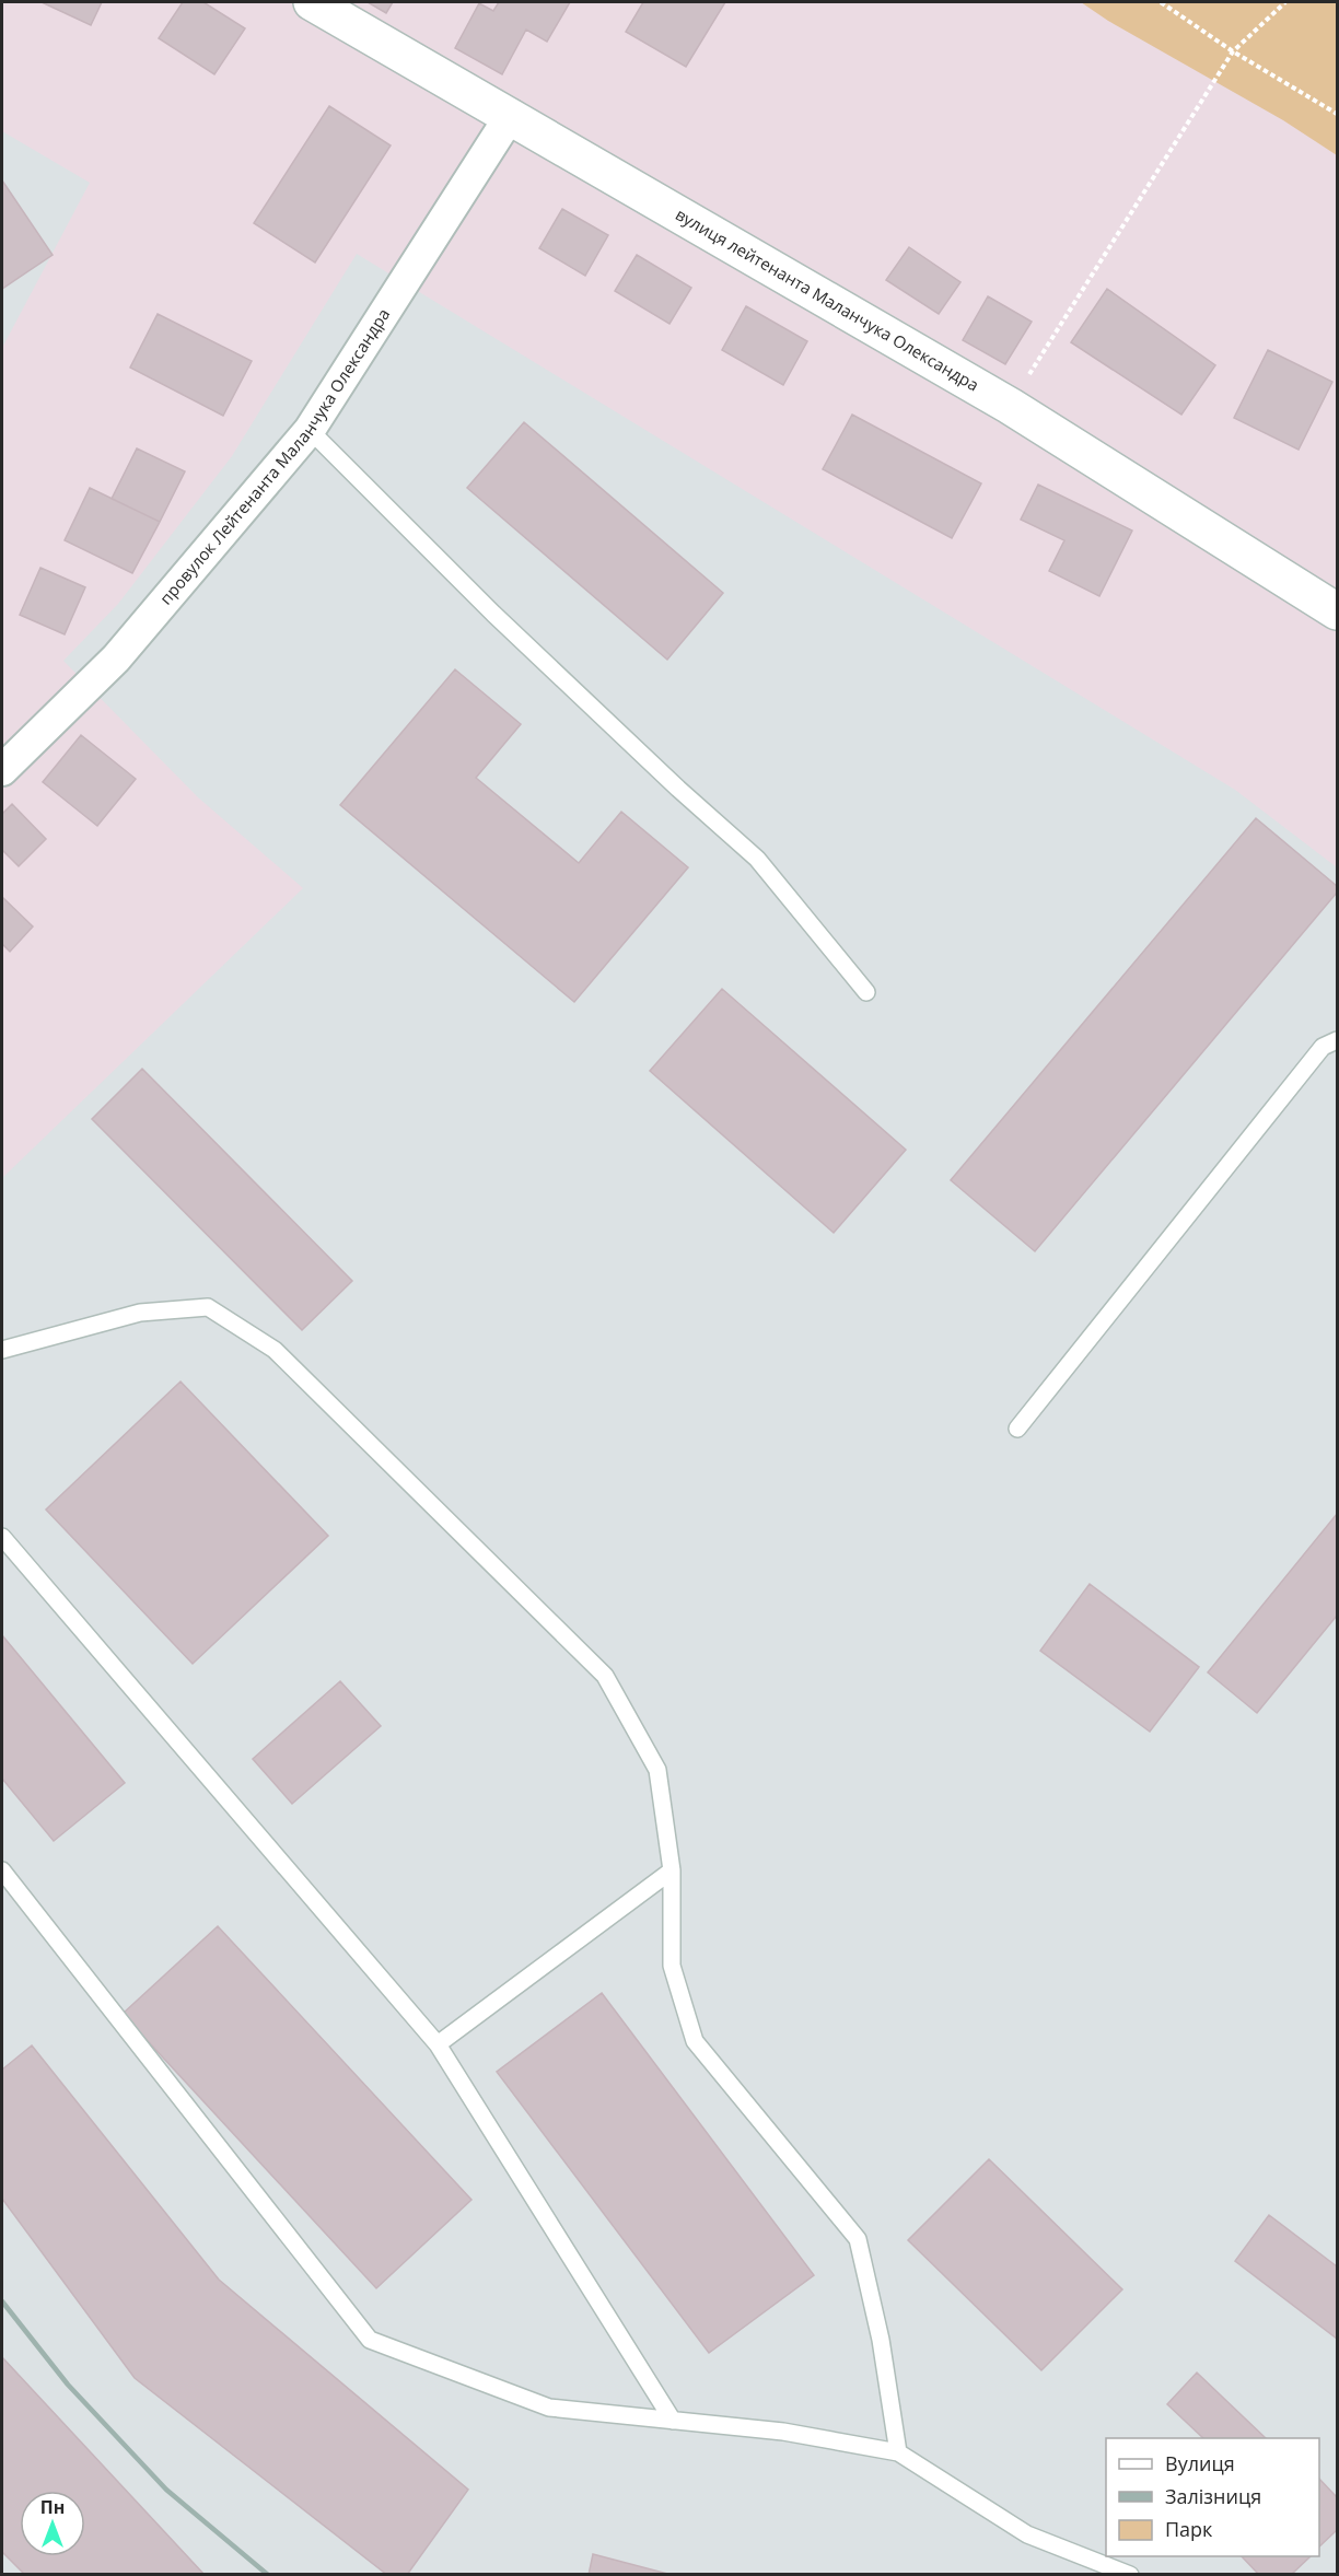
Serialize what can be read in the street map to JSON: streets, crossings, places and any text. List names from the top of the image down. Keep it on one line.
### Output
{"streets":{"street":["вулиця лейтенанта Маланчука Олександра","провулок Лейтенанта Маланчука Олександра"]},"crossings":[["вулиця лейтенанта Маланчука Олександра","провулок Лейтенанта Маланчука Олександра"]],"legend":["Вулиця","Залізниця","Парк"],"north":"top"}
